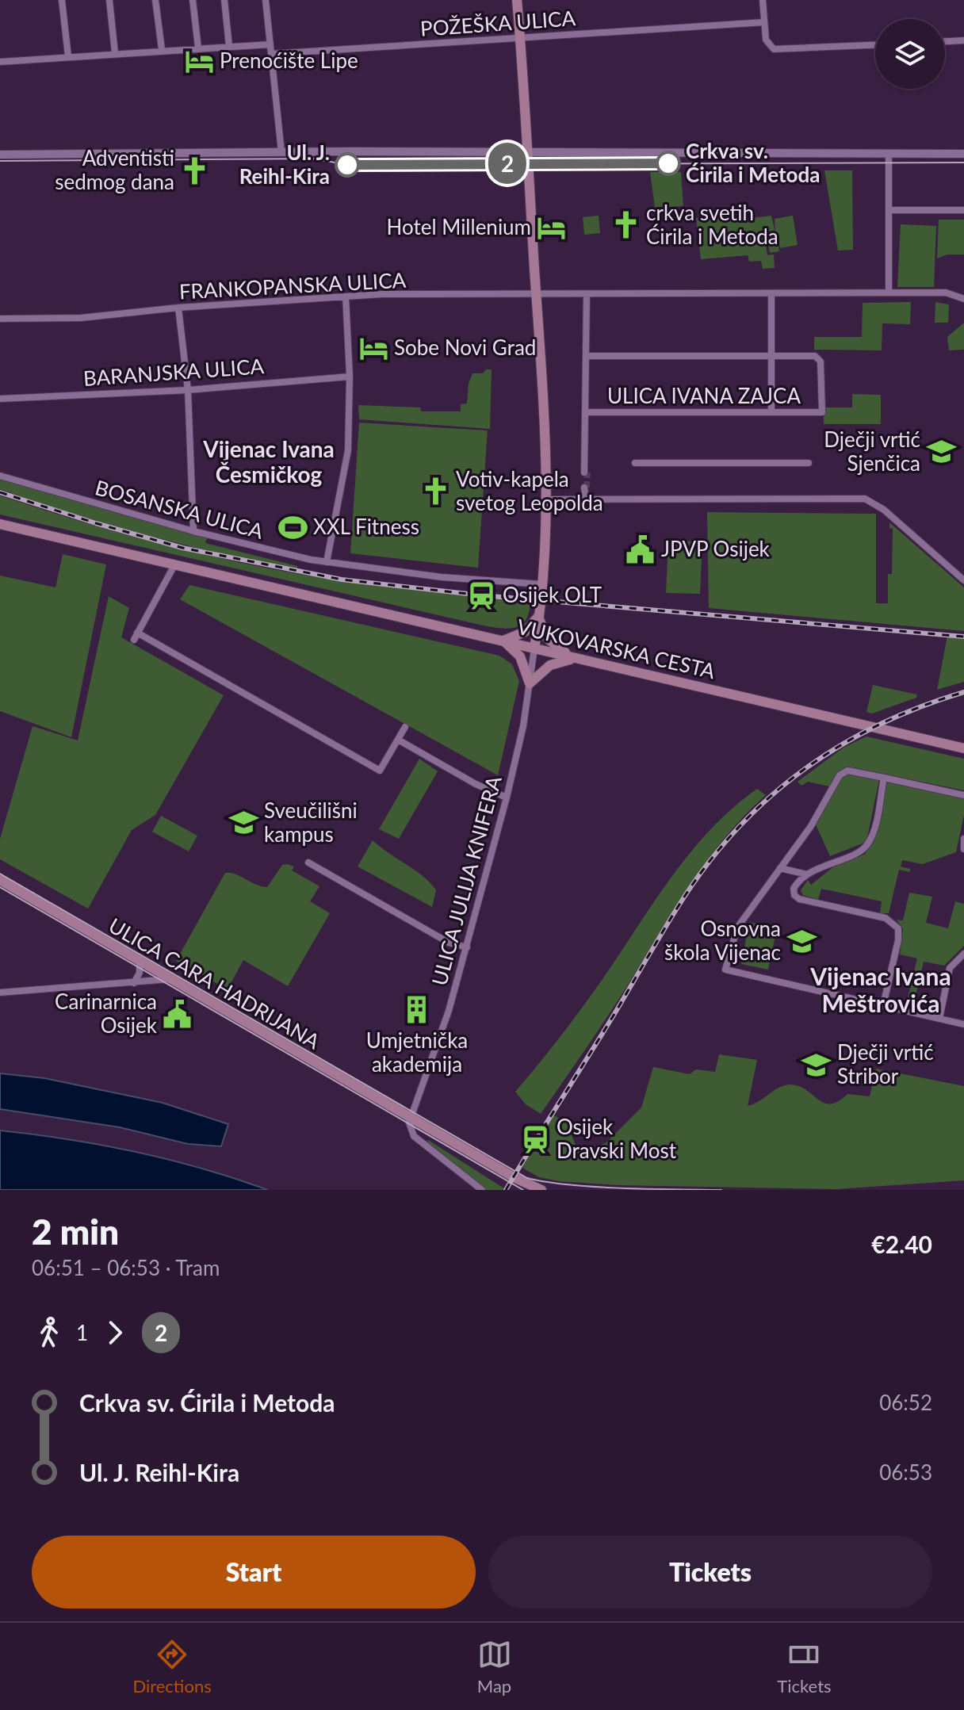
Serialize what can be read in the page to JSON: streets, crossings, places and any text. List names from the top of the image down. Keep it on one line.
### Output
{"streets":{"main road":["VUKOVARSKA CESTA","ULICA CARA HADRIJANA"],"street":["POŽEŠKA ULICA","FRANKOPANSKA ULICA","BARANJSKA ULICA","ULICA IVANA ZAJCA","BOSANSKA ULICA","ULICA JULIJA KNIFERA"]},"crossings":[["VUKOVARSKA CESTA","ULICA JULIJA KNIFERA"],["ULICA JULIJA KNIFERA","ULICA CARA HADRIJANA"]],"districts":["Vijenac Ivana Česmičkog","Vijenac Ivana Meštrovića"],"places":{"hotel":["Prenoćište Lipe","Hotel Millenium","Sobe Novi Grad"],"other":["Crkva sv. Ćirila i Metoda","Ul. J. Reihl-Kira"],"church":["Adventisti sedmog dana","crkva svetih Ćirila i Metoda","Votiv-kapela svetog Leopolda"],"school or university":["Dječji vrtić Sjenčica","Sveučilišni kampus","Osnovna škola Vijenac","Dječji vrtić Stribor"],"sports":["XXL Fitness"],"public building":["JPVP Osijek","Carinarnica Osijek"],"station":["Osijek OLT","Osijek Dravski Most"],"building":["Umjetnička akademija"]},"lines":["tram line 2"],"page":{"on_map":"2","heading":["2 min","06:51 – 06:53 · Tram","€2.40"],"legs":["1","2"],"list":[{"name":"Crkva sv. Ćirila i Metoda","value":"06:52"},{"name":"Ul. J. Reihl-Kira","value":"06:53"}],"buttons":["Start","Tickets"],"tabs":["Directions","Map","Tickets"]}}
